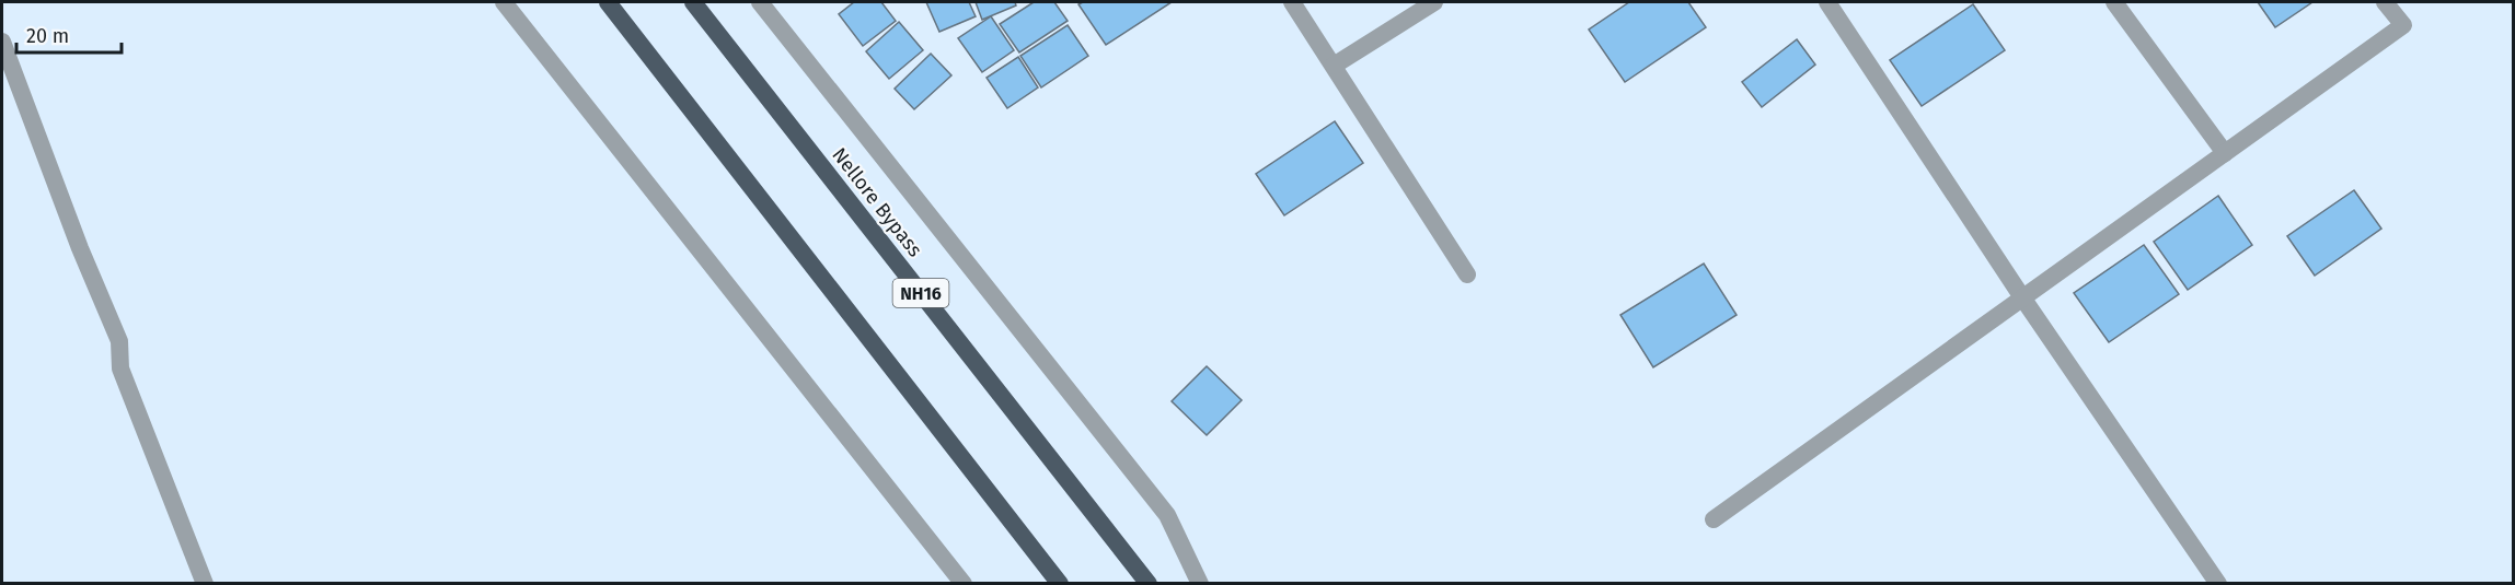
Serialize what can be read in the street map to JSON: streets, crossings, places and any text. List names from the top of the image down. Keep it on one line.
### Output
{"streets":{"highway":["Nellore Bypass","NH16"]},"scale_bar":"20 m"}
